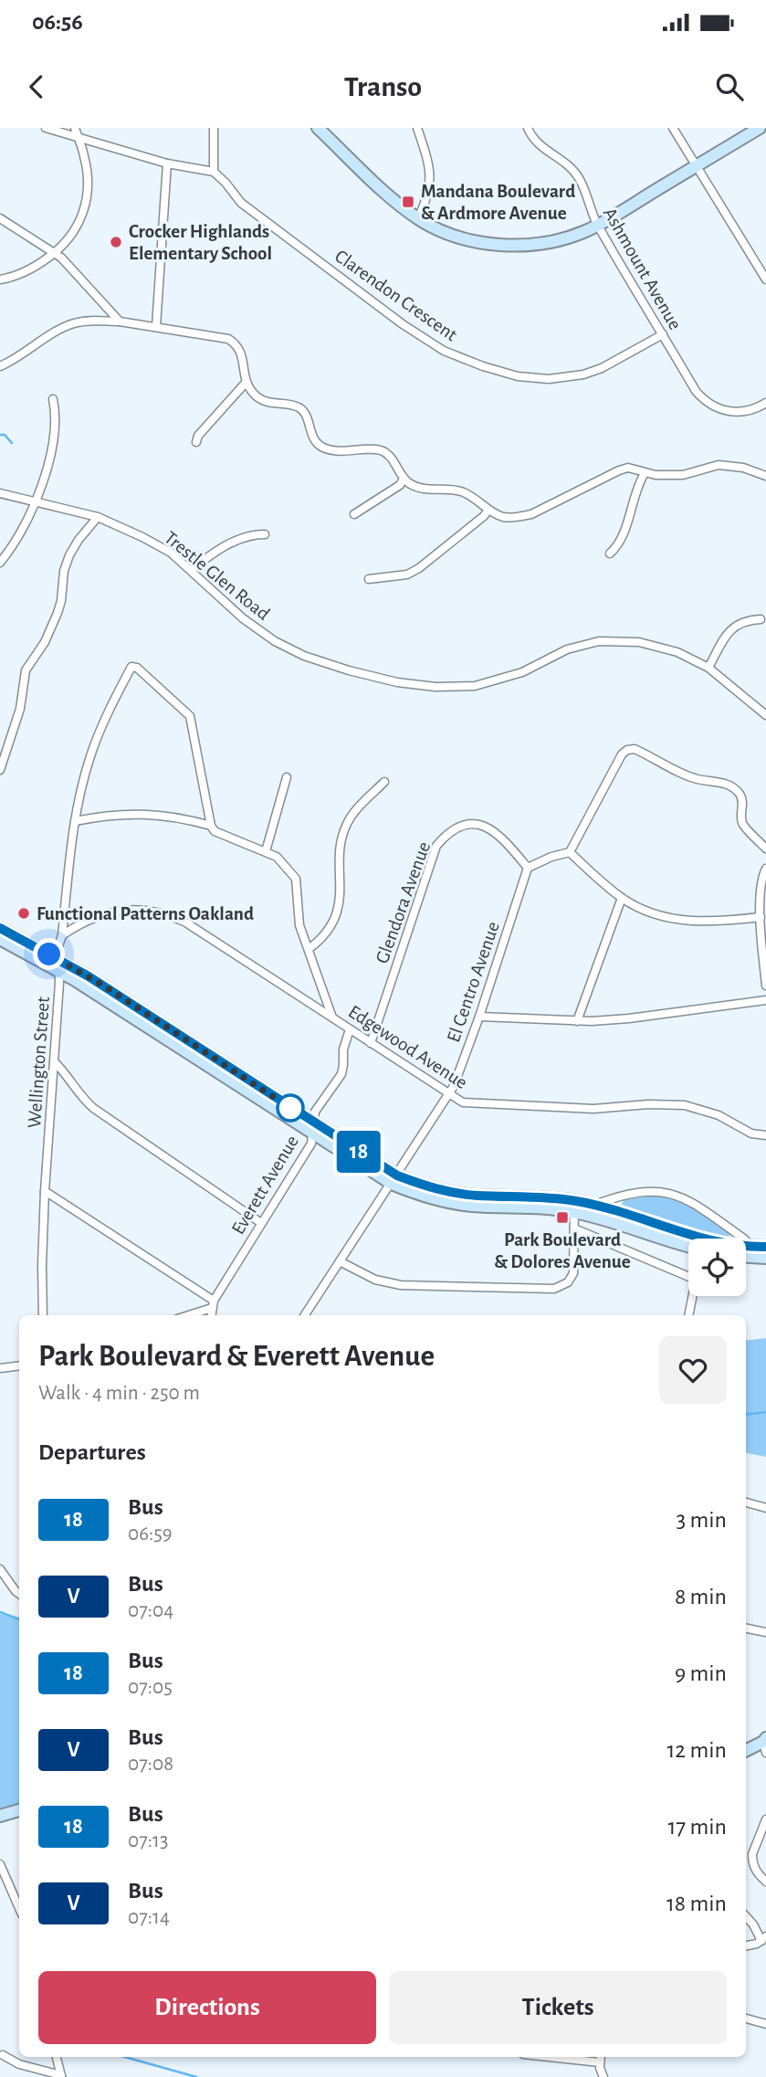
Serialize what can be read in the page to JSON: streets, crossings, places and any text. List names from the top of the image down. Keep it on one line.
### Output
{"streets":{"street":["Ashmount Avenue","Clarendon Crescent","Trestle Glen Road","Glendora Avenue","El Centro Avenue","Edgewood Avenue","Wellington Street","Everett Avenue"]},"crossings":[["Ashmount Avenue","Clarendon Crescent"],["Glendora Avenue","El Centro Avenue"],["Glendora Avenue","Edgewood Avenue"],["El Centro Avenue","Edgewood Avenue"],["Edgewood Avenue","Wellington Street"],["Edgewood Avenue","Everett Avenue"]],"places":{"transit":["Mandana Boulevard & Ardmore Avenue","Park Boulevard & Dolores Avenue"],"other":["Crocker Highlands Elementary School","Functional Patterns Oakland"]},"lines":["bus line 18"],"page":{"status":"06:56","header":"Transo","on_map":"18","heading":[["Park Boulevard & Everett Avenue","Walk · 4 min · 250 m"],"Departures"],"list":[{"mark":"18","name":"Bus","note":"06:59","value":"3 min"},{"mark":"V","name":"Bus","note":"07:04","value":"8 min"},{"mark":"18","name":"Bus","note":"07:05","value":"9 min"},{"mark":"V","name":"Bus","note":"07:08","value":"12 min"},{"mark":"18","name":"Bus","note":"07:13","value":"17 min"},{"mark":"V","name":"Bus","note":"07:14","value":"18 min"}],"buttons":["Directions","Tickets"]}}
